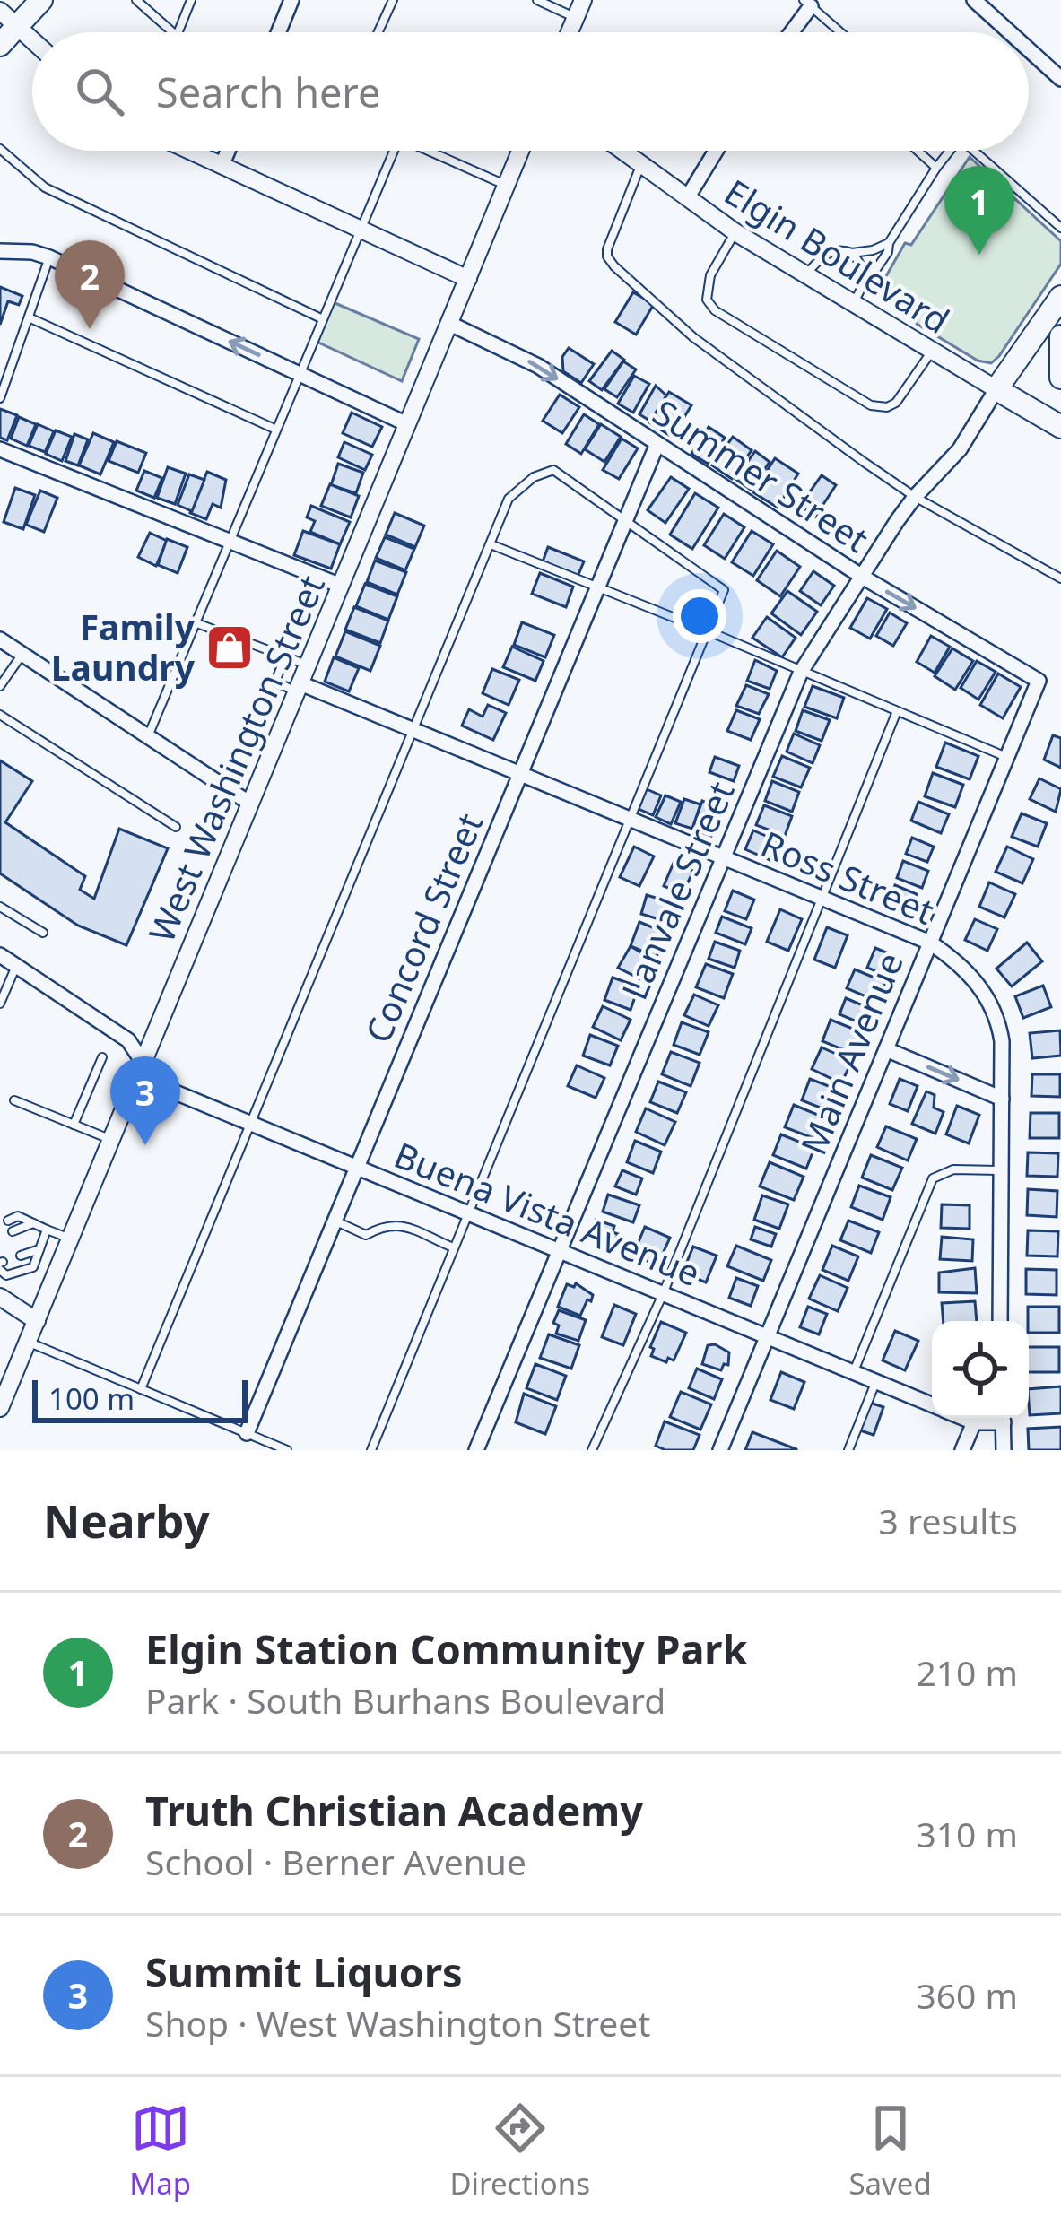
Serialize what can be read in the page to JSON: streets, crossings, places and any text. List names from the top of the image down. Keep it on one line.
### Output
{"streets":{"street":["Elgin Boulevard","Summer Street","West Washington Street","Ross Street","Lanvale Street","Concord Street","Main Avenue","Buena Vista Avenue"]},"crossings":[["Elgin Boulevard","Lanvale Street"],["Summer Street","West Washington Street"],["Summer Street","Lanvale Street"],["Summer Street","Concord Street"],["Summer Street","Main Avenue"],["West Washington Street","Ross Street"],["West Washington Street","Buena Vista Avenue"],["Ross Street","Lanvale Street"],["Ross Street","Concord Street"],["Ross Street","Main Avenue"],["Lanvale Street","Buena Vista Avenue"],["Concord Street","Buena Vista Avenue"],["Main Avenue","Buena Vista Avenue"]],"one_way":["Summer Street"],"places":{"shop":["Family Laundry"]},"scale_bar":"100 m","page":{"search":"Search here","pins":["1","2","3"],"scale":"100 m","heading":["Nearby","3 results"],"list":[{"mark":"1","name":"Elgin Station Community Park","note":"Park · South Burhans Boulevard","value":"210 m"},{"mark":"2","name":"Truth Christian Academy","note":"School · Berner Avenue","value":"310 m"},{"mark":"3","name":"Summit Liquors","note":"Shop · West Washington Street","value":"360 m"}],"nav":["Map","Directions","Saved"]}}
